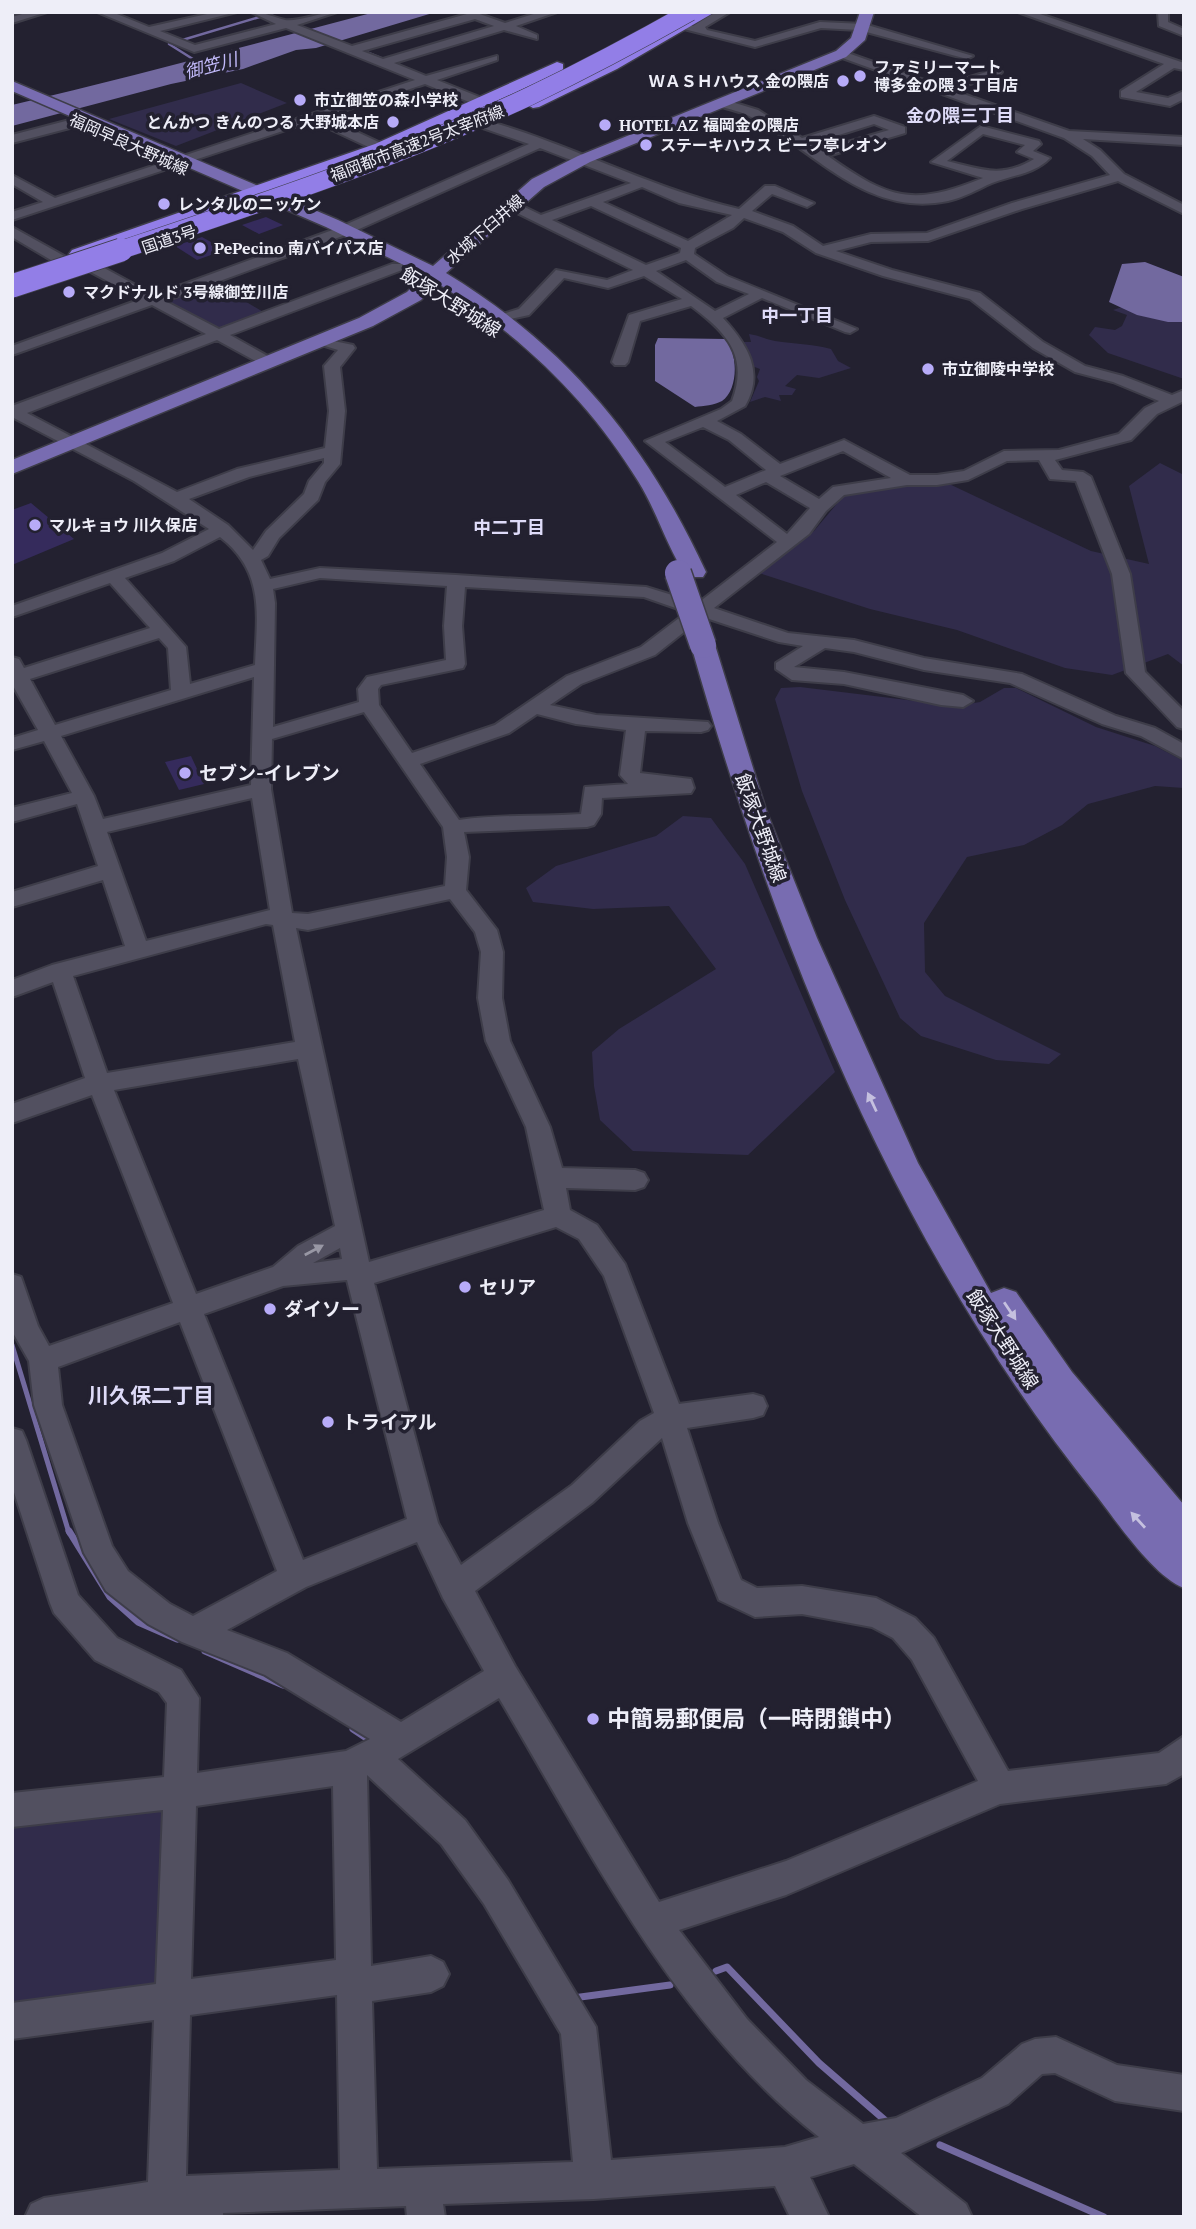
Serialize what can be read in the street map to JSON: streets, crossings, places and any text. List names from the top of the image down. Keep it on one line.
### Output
{"streets":{"highway":["福岡都市高速2号太宰府線","国道3号"],"main road":["福岡早良大野城線","水城下臼井線","飯塚大野城線"]},"crossings":[["福岡都市高速2号太宰府線","国道3号"],["福岡早良大野城線","国道3号"],["福岡早良大野城線","飯塚大野城線"],["水城下臼井線","飯塚大野城線"],["国道3号","飯塚大野城線"]],"districts":["金の隈三丁目","中一丁目","中二丁目","川久保二丁目"],"water":["御笠川"],"places":["ファミリーマート 博多金の隈３丁目店","ＷＡＳＨハウス 金の隈店","市立御笠の森小学校","とんかつ きんのつる 大野城本店","HOTEL AZ 福岡金の隈店","ステーキハウス ビーフ亭レオン","レンタルのニッケン","PePecino 南バイパス店","マクドナルド 3号線御笠川店","市立御陵中学校","マルキョウ 川久保店","セブン-イレブン","セリア","ダイソー","トライアル","中簡易郵便局（一時閉鎖中）"]}
